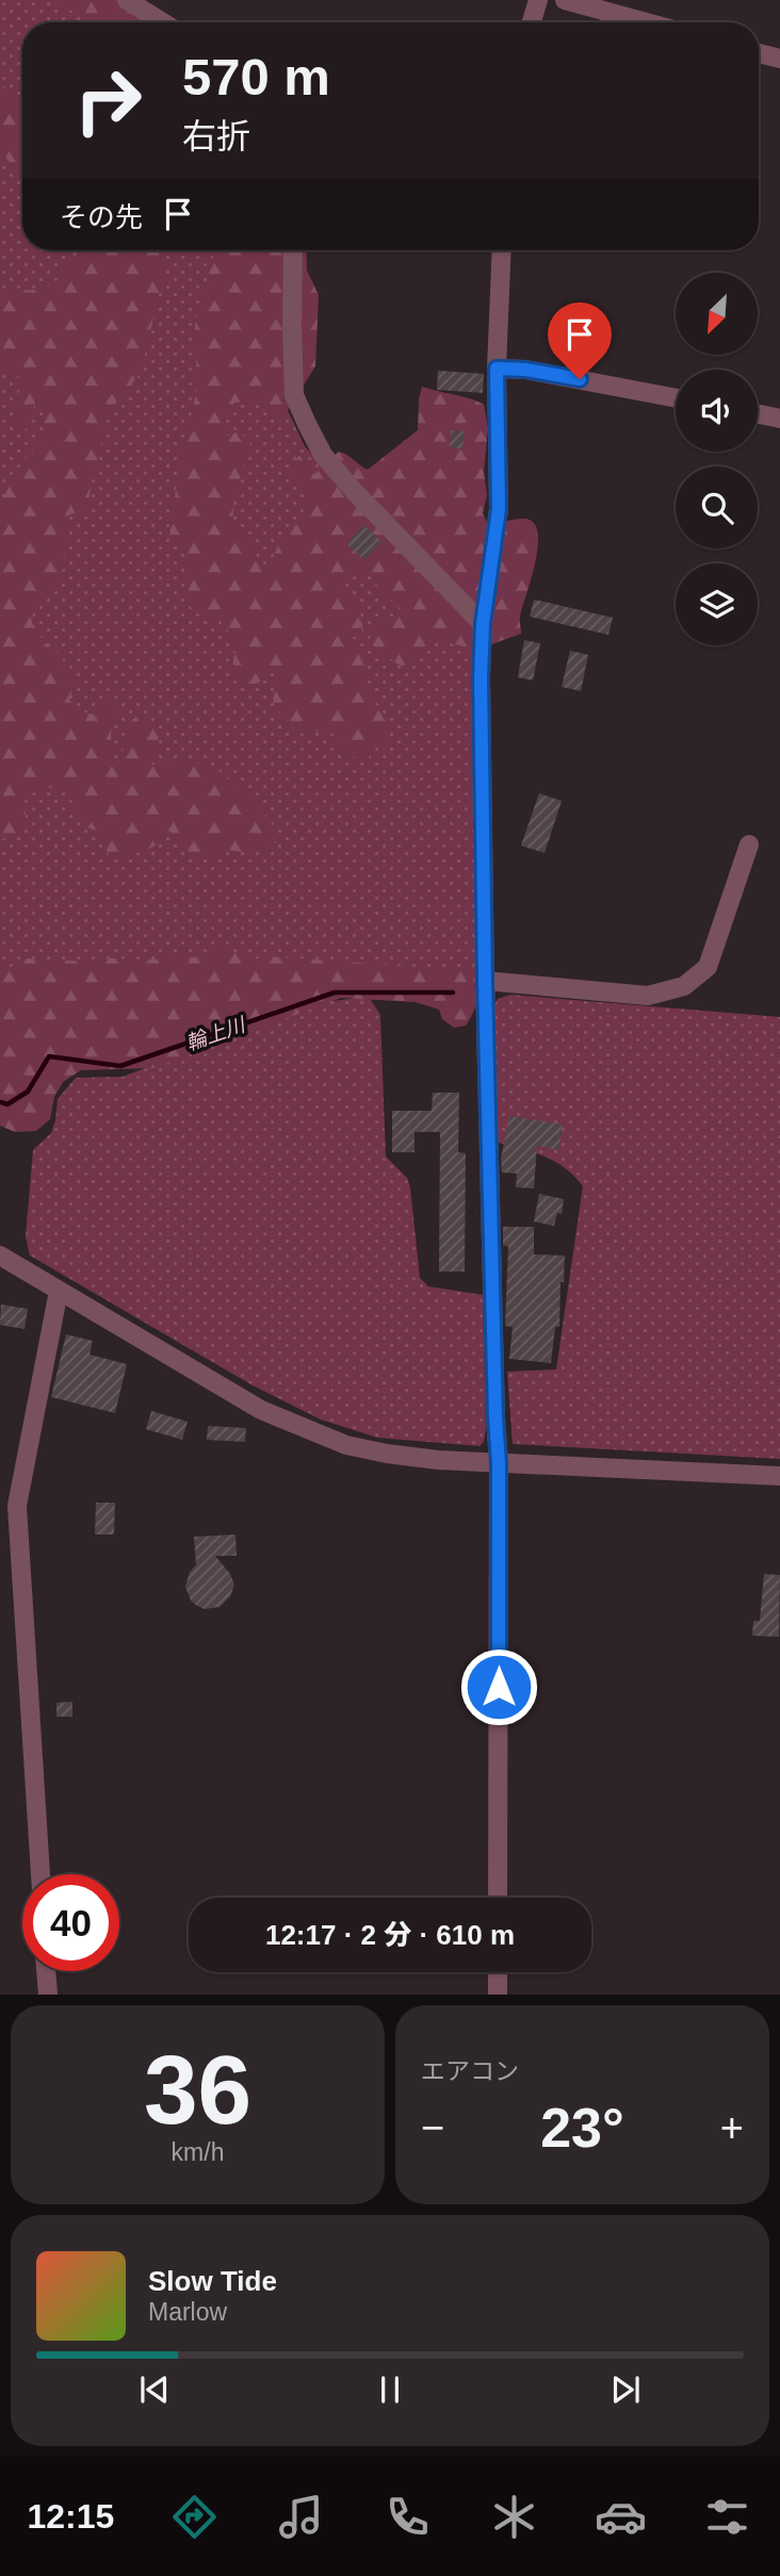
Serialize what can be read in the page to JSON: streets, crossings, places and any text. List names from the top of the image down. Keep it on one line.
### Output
{"water":["輪上川"],"north":"bottom left","page":{"turn":["570 m","右折"],"then":"その先","limit":"40","trip":"12:17 · 2 分 · 610 m","tile":[["36","km/h"],"エアコン"],"heat":["−","23°","+"],"song":["Slow Tide","Marlow"],"tabs":"12:15"}}
